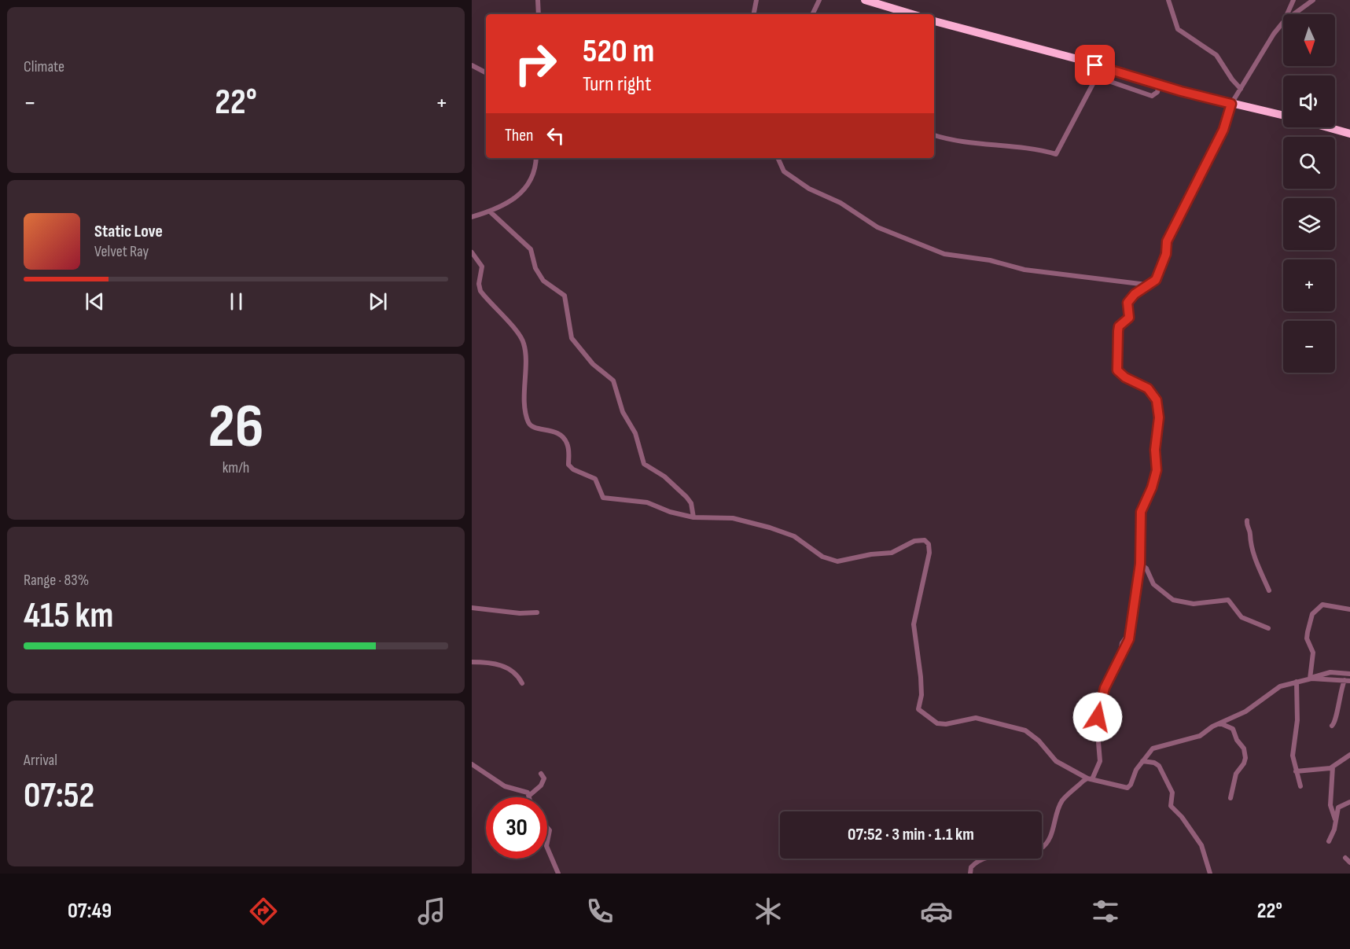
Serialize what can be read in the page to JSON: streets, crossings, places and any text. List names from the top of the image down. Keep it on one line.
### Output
{"north":"bottom","page":{"tile":["Climate",["26","km/h"],["Range · 83%","415 km"],["Arrival","07:52"]],"map_buttons":["+","−"],"turn":["520 m","Turn right"],"heat":["−","22°","+"],"then":"Then","song":["Static Love","Velvet Ray"],"limit":"30","trip":"07:52 · 3 min · 1.1 km","tabs":["07:49","22°"]}}
